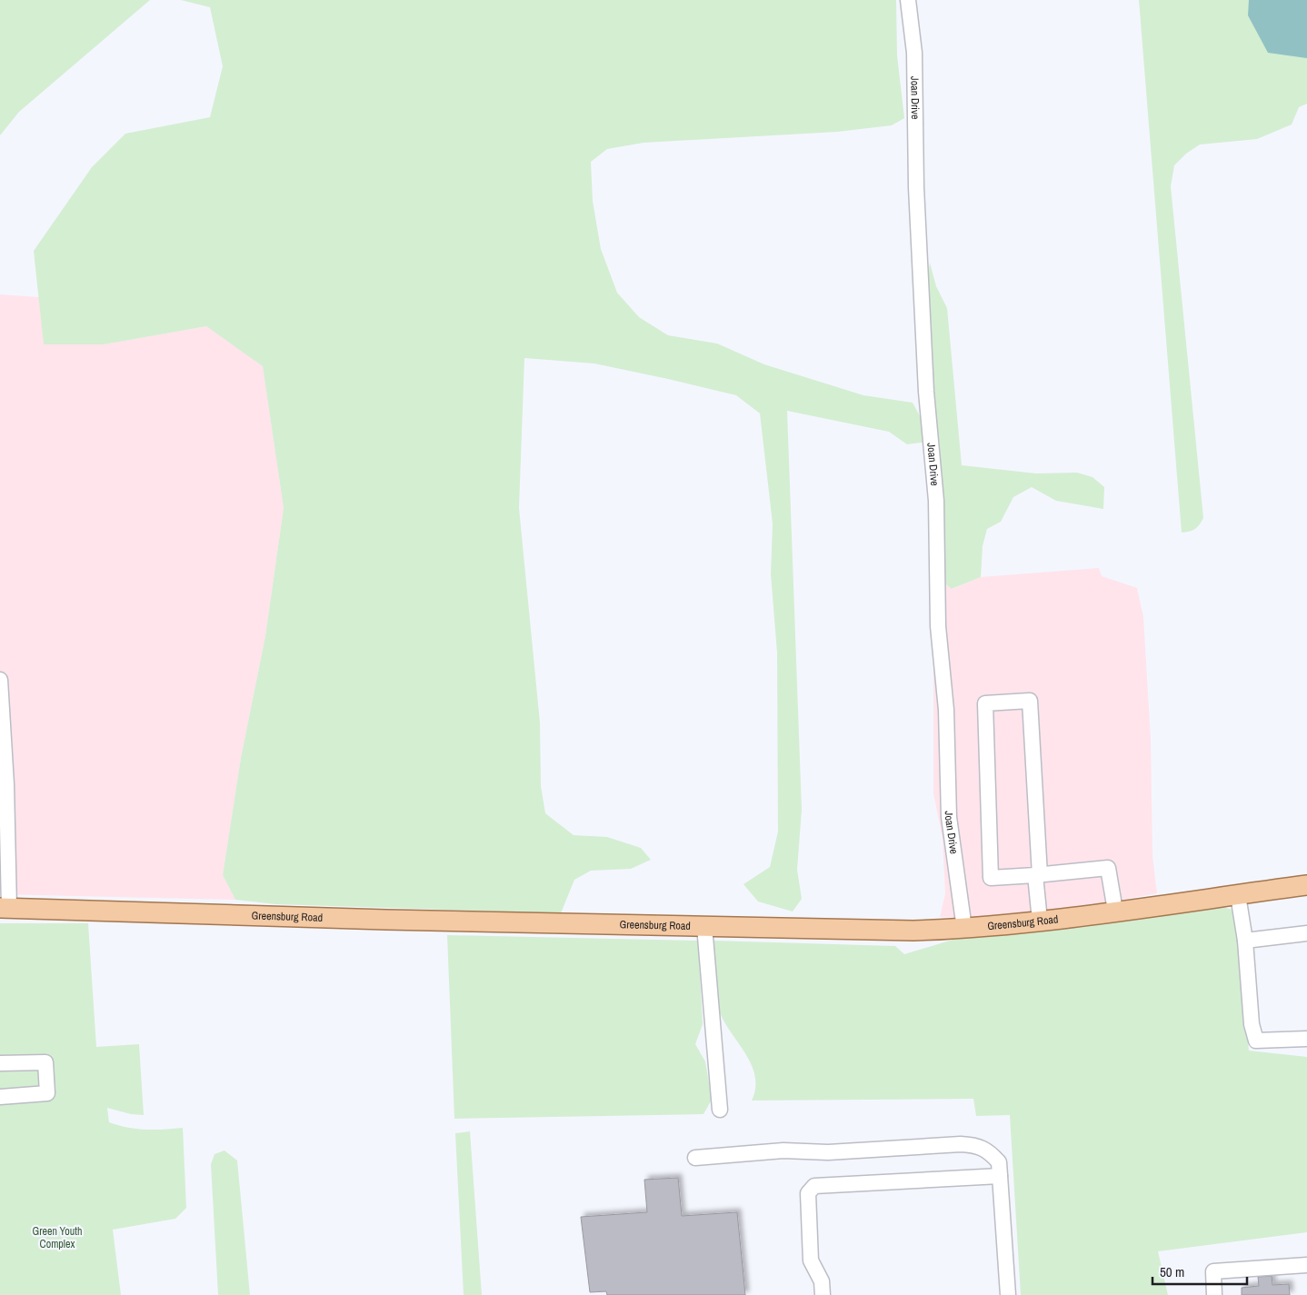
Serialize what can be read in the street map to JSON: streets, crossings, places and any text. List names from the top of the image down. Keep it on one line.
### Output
{"streets":{"main road":["Greensburg Road"],"lane":["Joan Drive"]},"crossings":[["Joan Drive","Greensburg Road"]],"parks":["Green Youth Complex"],"scale_bar":"50 m"}
